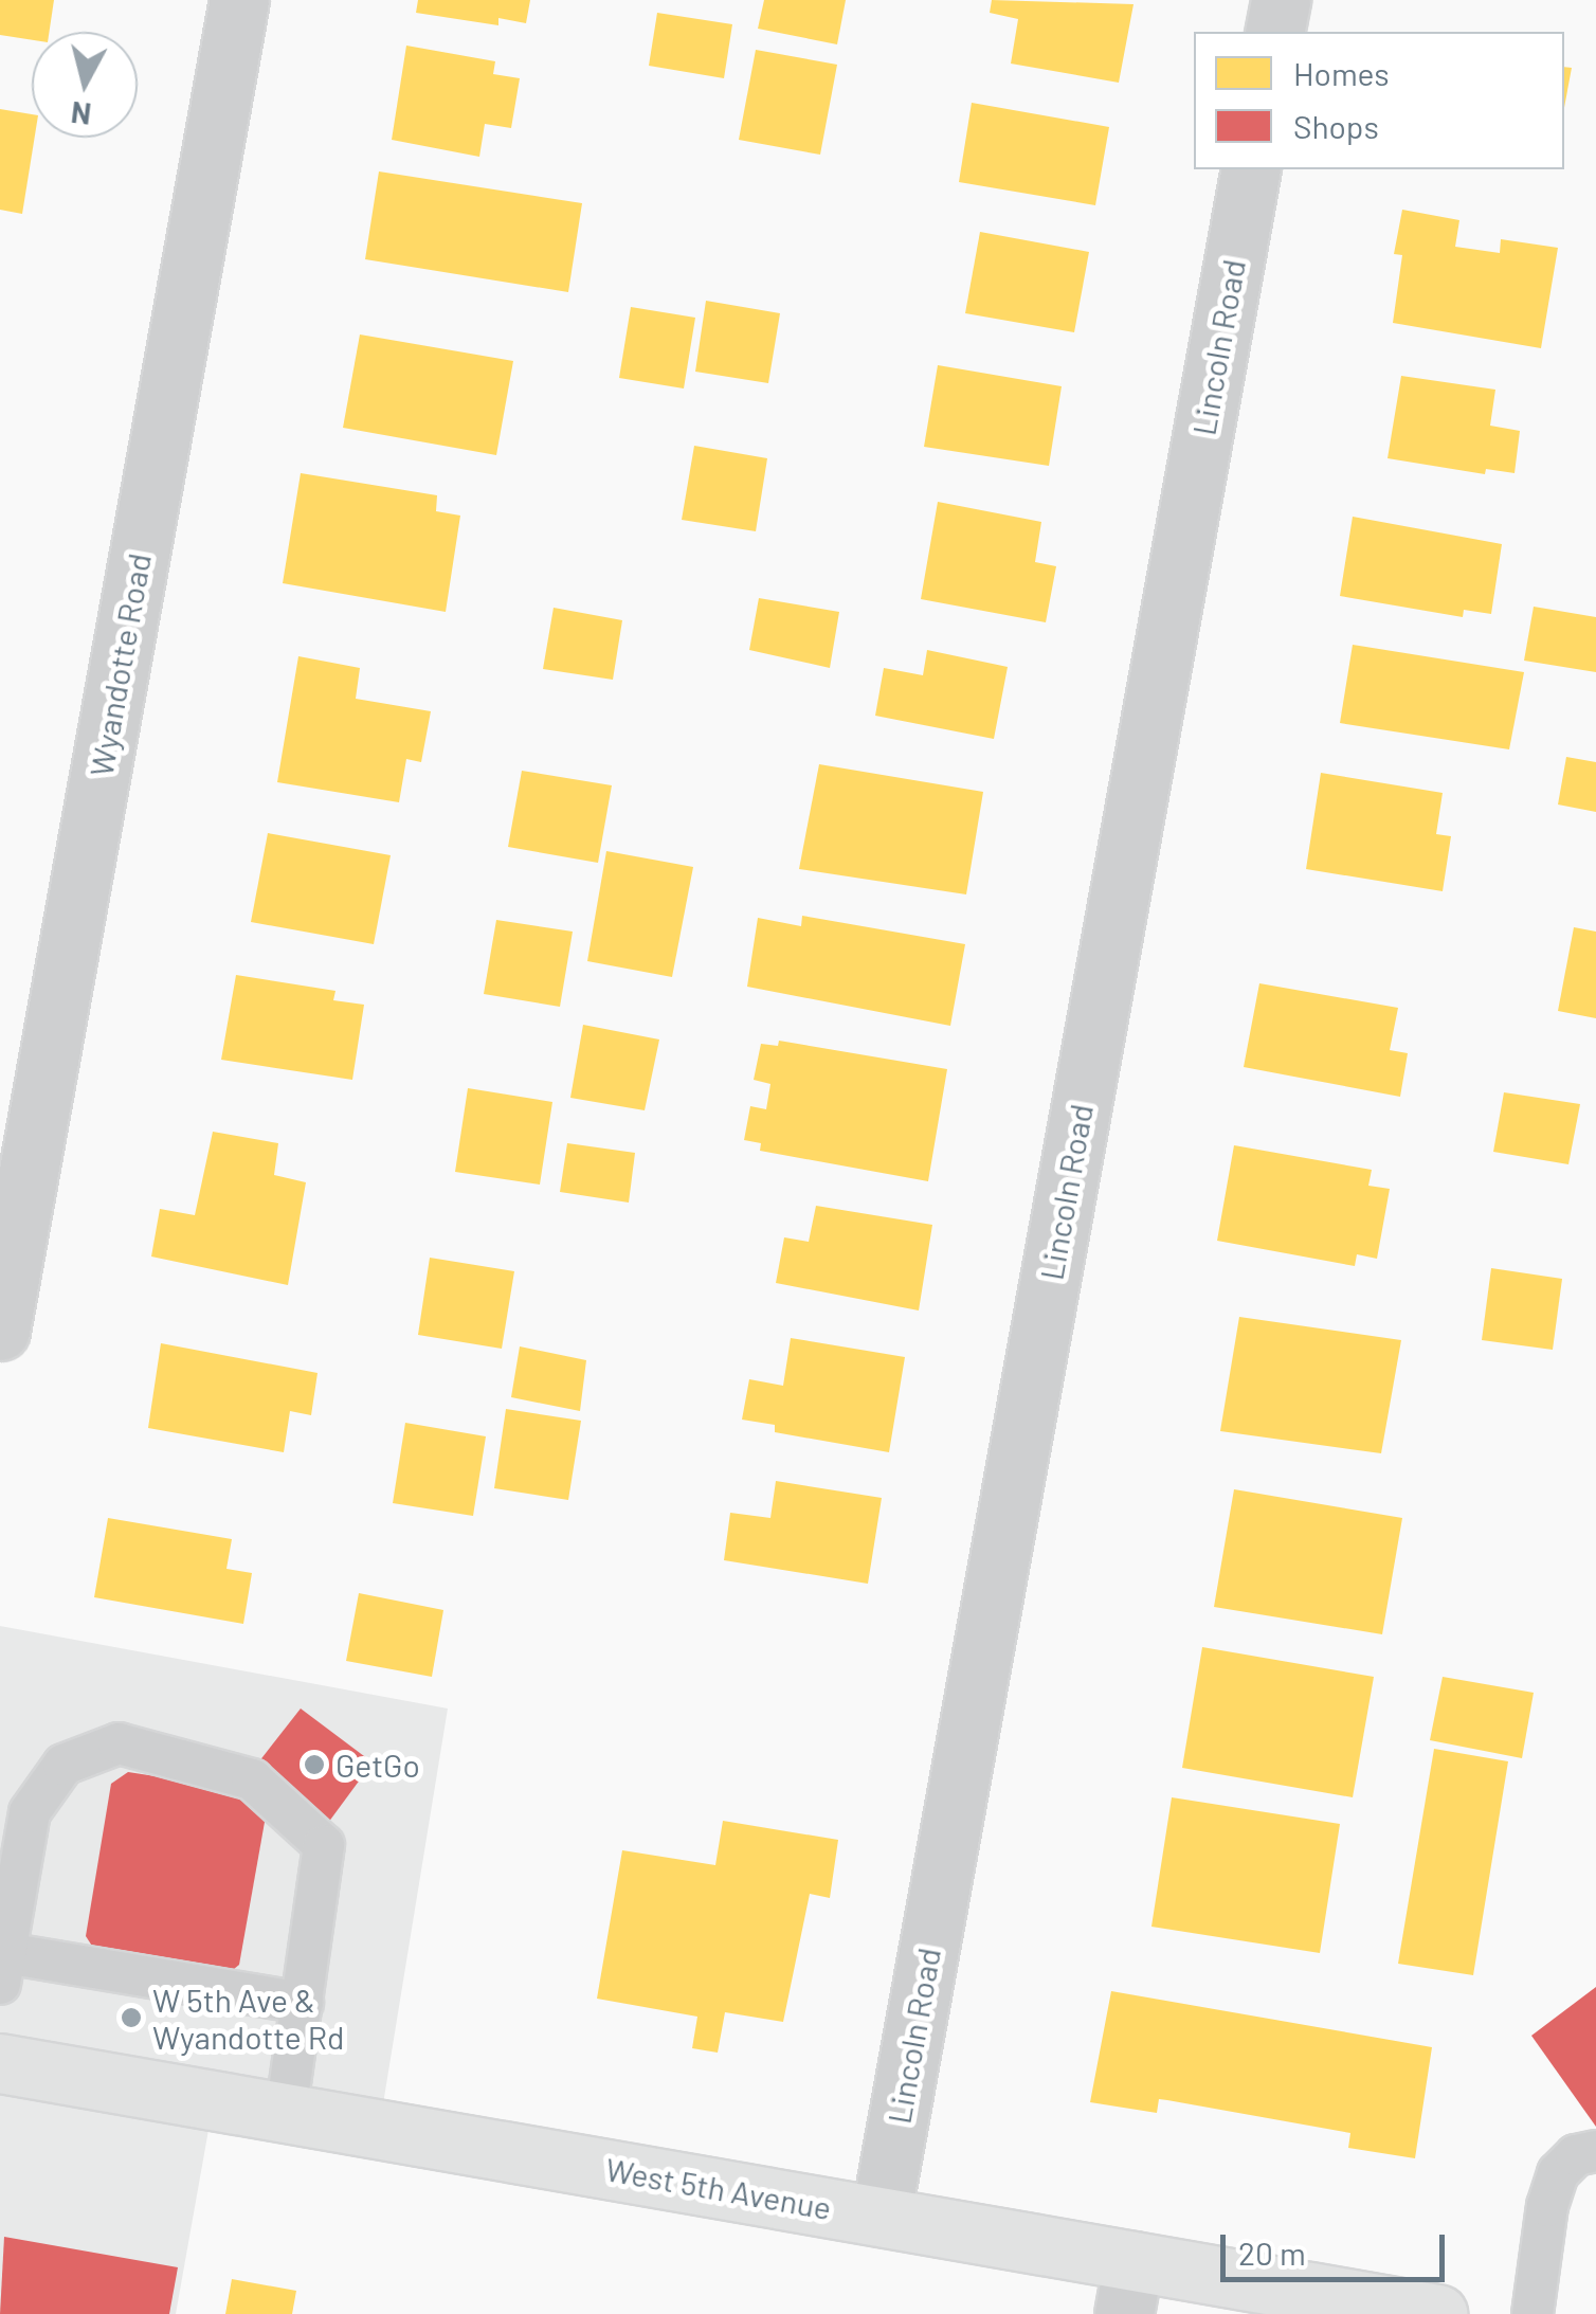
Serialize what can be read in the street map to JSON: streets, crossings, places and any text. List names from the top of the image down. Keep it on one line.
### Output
{"streets":{"main road":["West 5th Avenue"],"street":["Lincoln Road","Wyandotte Road"]},"crossings":[["Lincoln Road","West 5th Avenue"]],"places":["GetGo","W 5th Ave & Wyandotte Rd"],"legend":["Homes","Shops"],"scale_bar":"20 m","north":"bottom"}
